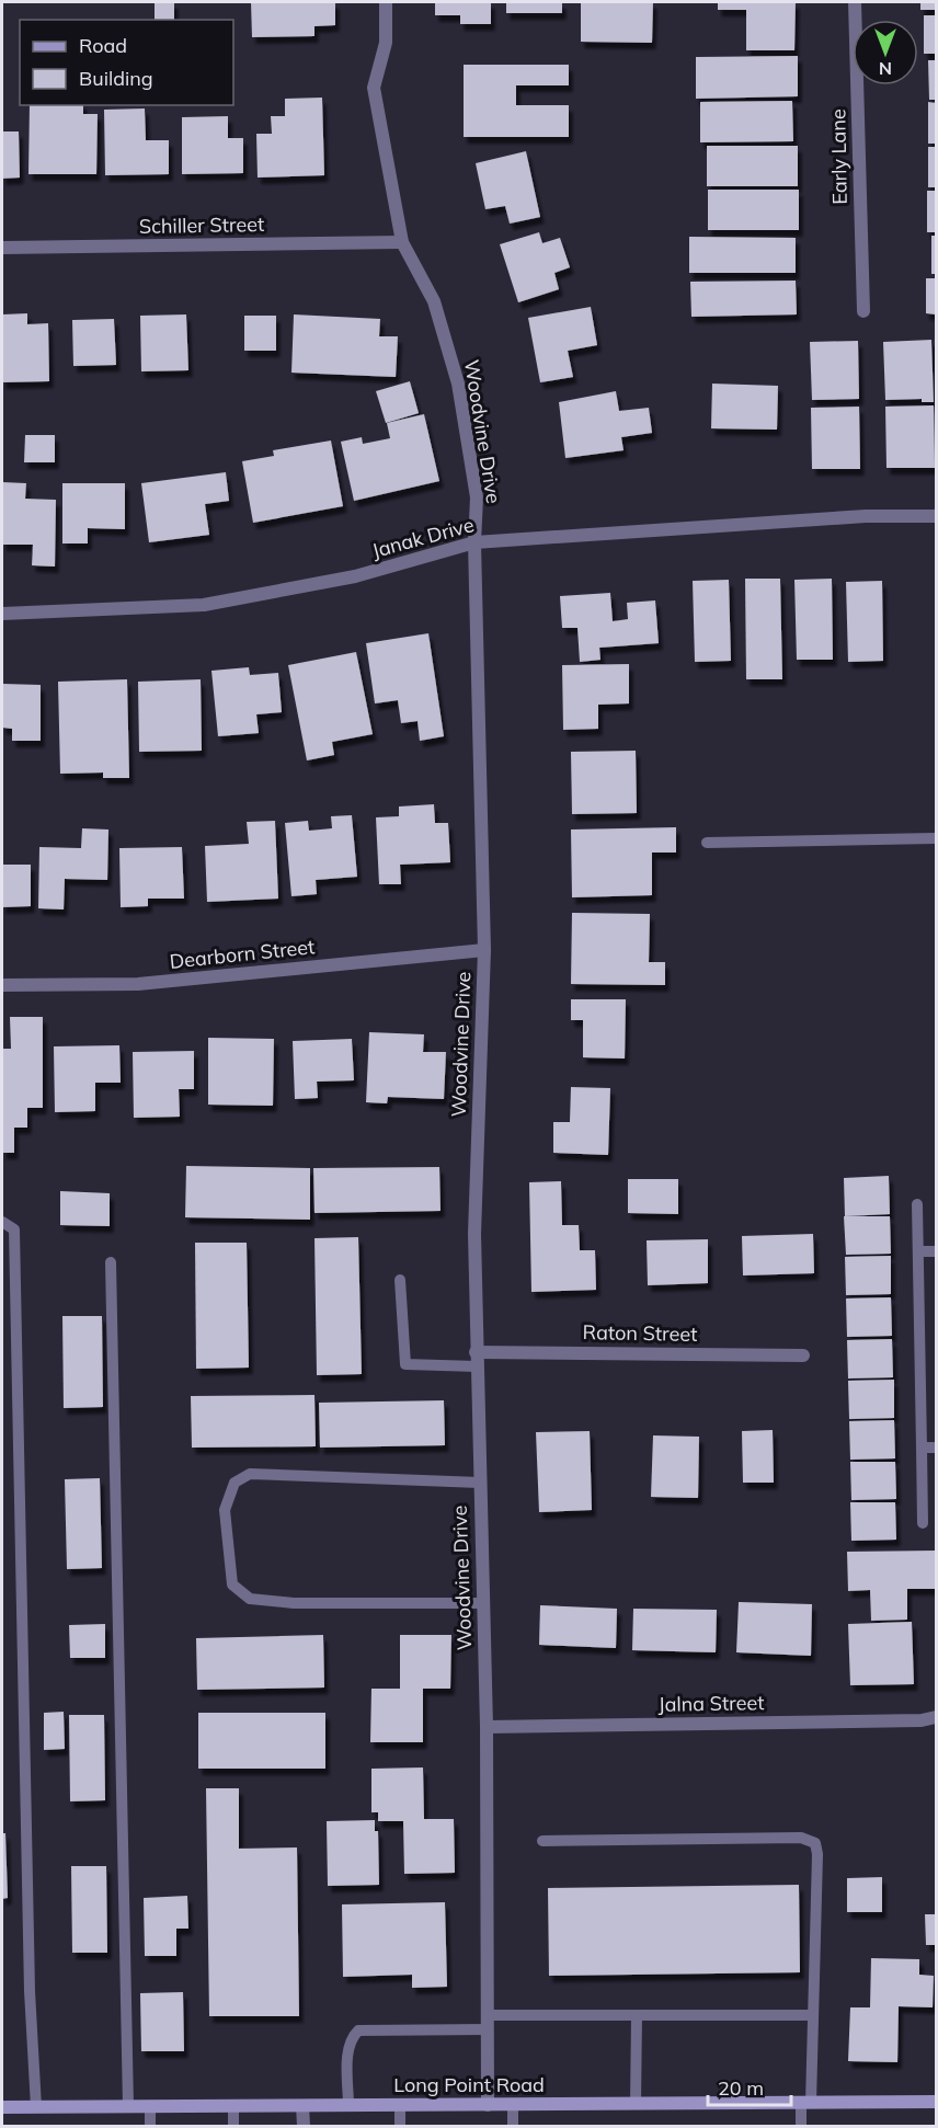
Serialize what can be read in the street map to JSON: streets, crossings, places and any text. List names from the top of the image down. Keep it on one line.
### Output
{"streets":{"main road":["Long Point Road"],"street":["Early Lane","Schiller Street","Woodvine Drive","Janak Drive","Dearborn Street","Raton Street","Jalna Street"]},"crossings":[["Schiller Street","Woodvine Drive"],["Woodvine Drive","Janak Drive"],["Woodvine Drive","Dearborn Street"],["Woodvine Drive","Raton Street"],["Woodvine Drive","Jalna Street"],["Woodvine Drive","Long Point Road"]],"legend":["Road","Building"],"scale_bar":"20 m","north":"bottom"}
